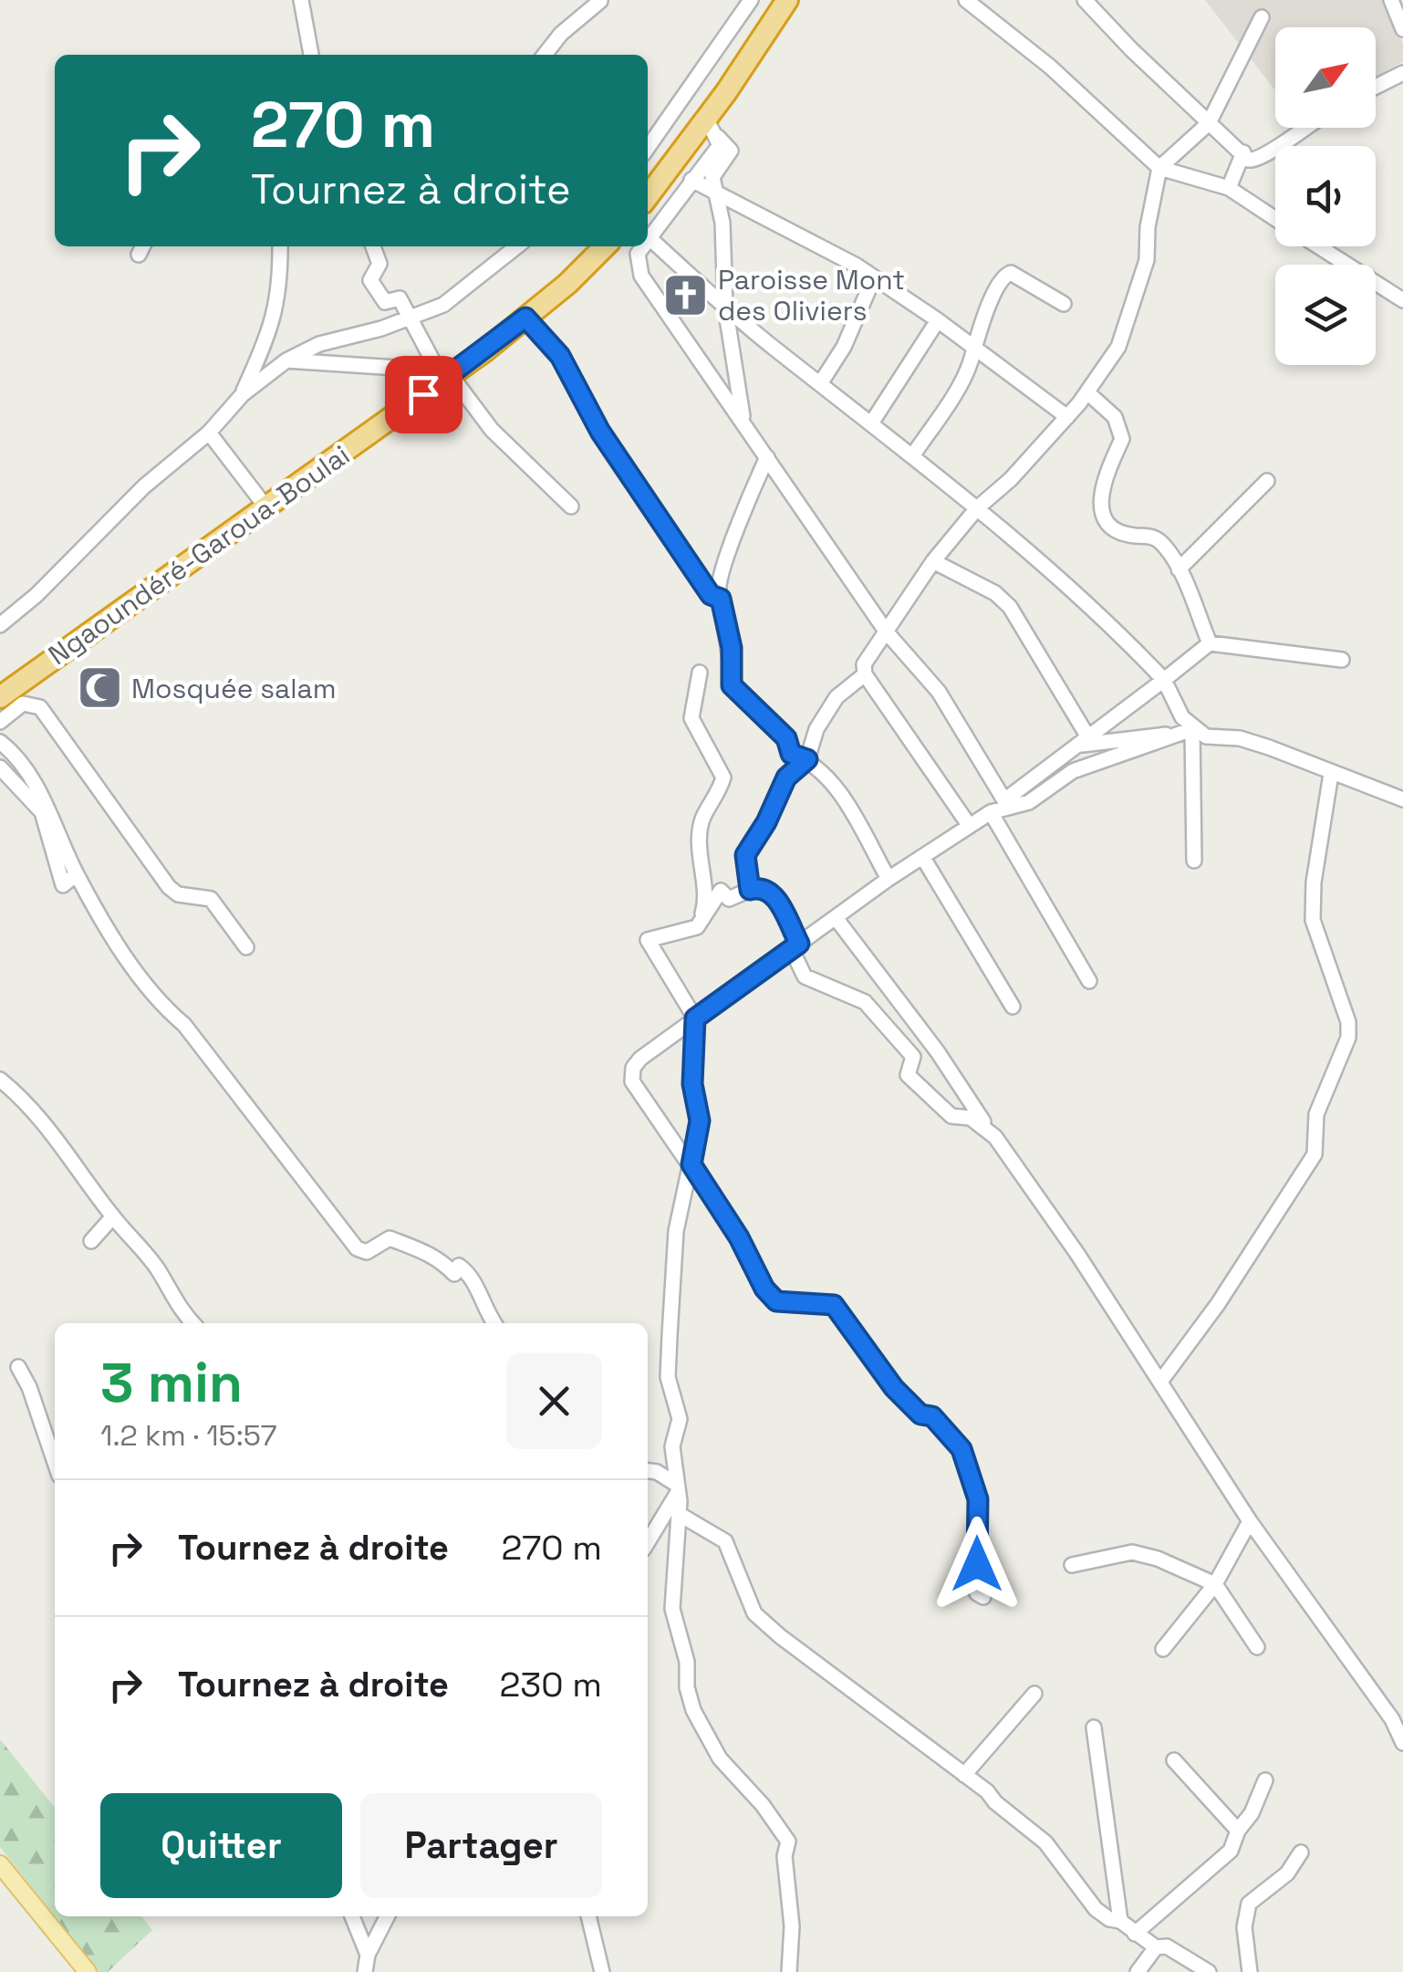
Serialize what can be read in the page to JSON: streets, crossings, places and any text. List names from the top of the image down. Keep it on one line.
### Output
{"streets":{"highway":["Ngaoundéré-Garoua-Boulai"]},"places":{"church":["Paroisse Mont des Oliviers"],"mosque":["Mosquée salam"]},"north":"top right","page":{"turn":["270 m","Tournez à droite"],"heading":["3 min","1.2 km · 15:57"],"list":[{"name":"Tournez à droite","value":"270 m"},{"name":"Tournez à droite","value":"230 m"}],"buttons":["Quitter","Partager"]}}
